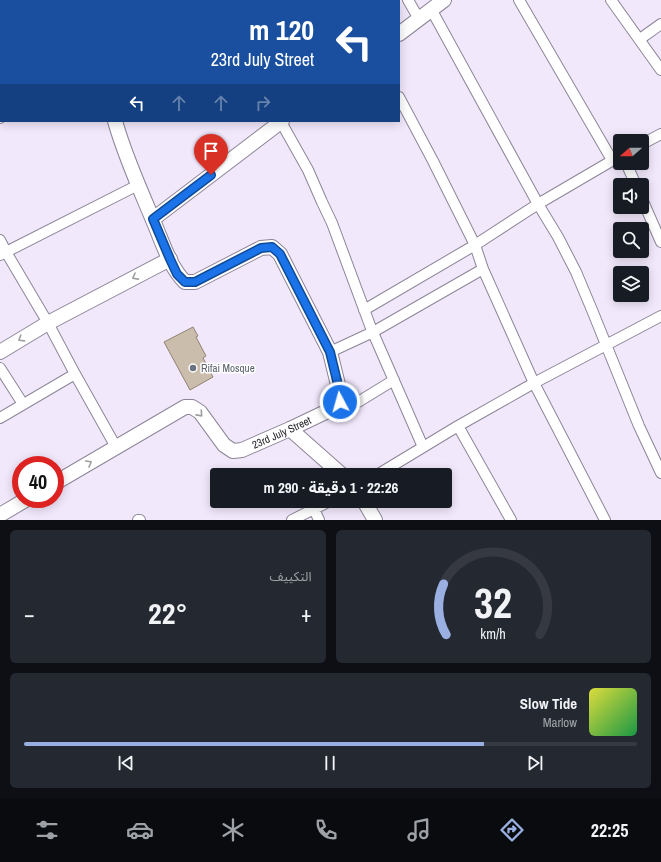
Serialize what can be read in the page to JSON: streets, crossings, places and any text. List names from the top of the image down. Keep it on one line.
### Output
{"streets":{"street":["23rd July Street"]},"places":["Rifai Mosque"],"north":"left","page":{"turn":["120 m","23rd July Street"],"limit":"40","trip":"22:26 · 1 دقيقة · 290 m","tile":"التكييف","heat":["−","22°","+"],"song":["Slow Tide","Marlow"],"tabs":"22:25","gauge":["32","km/h"]}}
